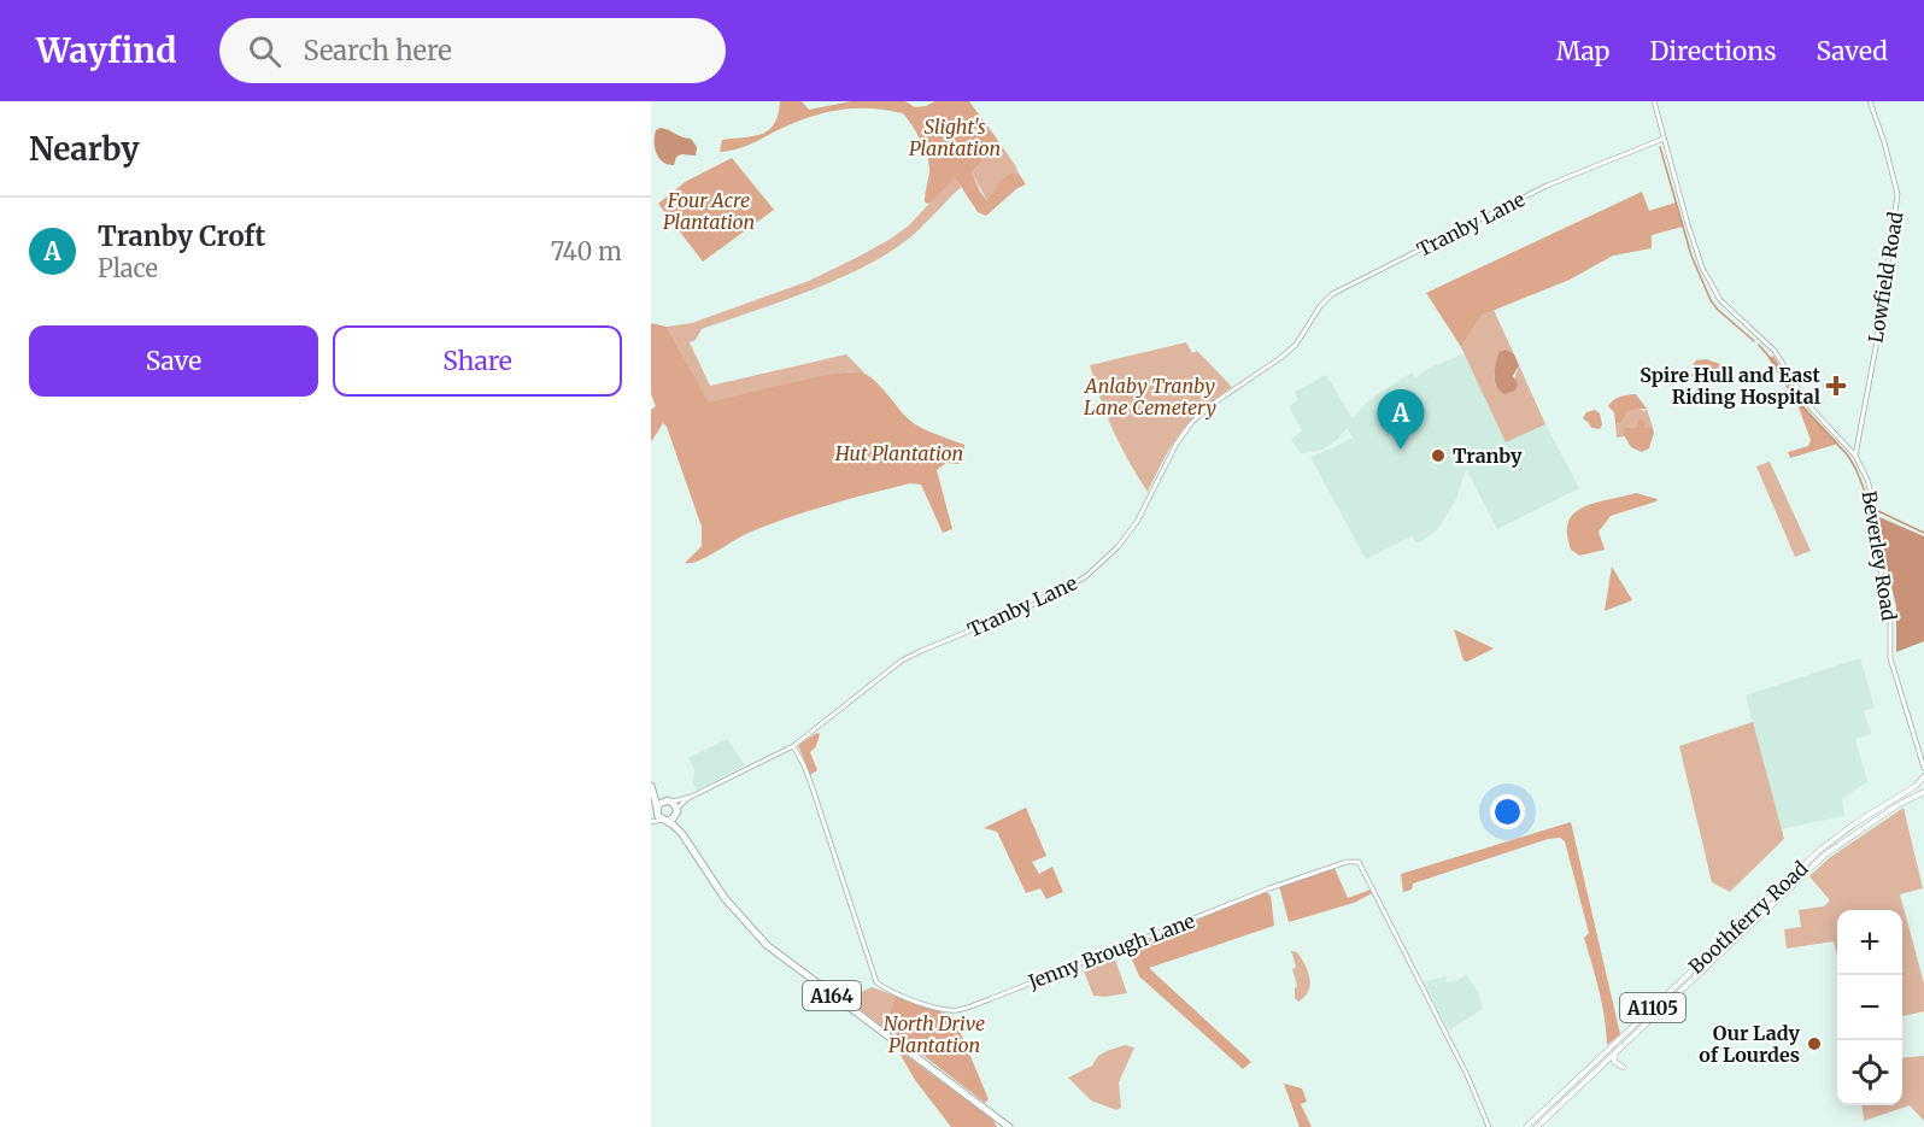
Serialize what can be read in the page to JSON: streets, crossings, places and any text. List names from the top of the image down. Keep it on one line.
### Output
{"streets":{"highway":["A164"],"main road":["Tranby Lane","Lowfield Road","Beverley Road","Boothferry Road","Jenny Brough Lane","A1105"]},"crossings":[["Tranby Lane","Beverley Road"],["Tranby Lane","Jenny Brough Lane"],["Tranby Lane","A164"],["Lowfield Road","Beverley Road"]],"parks":["Slight's Plantation","Four Acre Plantation","Anlaby Tranby Lane Cemetery","Hut Plantation","North Drive Plantation"],"places":{"health":["Spire Hull and East Riding Hospital"],"other":["Tranby","Our Lady of Lourdes"]},"page":{"header":"Wayfind","search":"Search here","nav":["Map","Directions","Saved"],"heading":"Nearby","list":[{"mark":"A","name":"Tranby Croft","note":"Place","value":"740 m"}],"buttons":["Save","Share"],"pins":"A","map_buttons":["+","−"]}}
